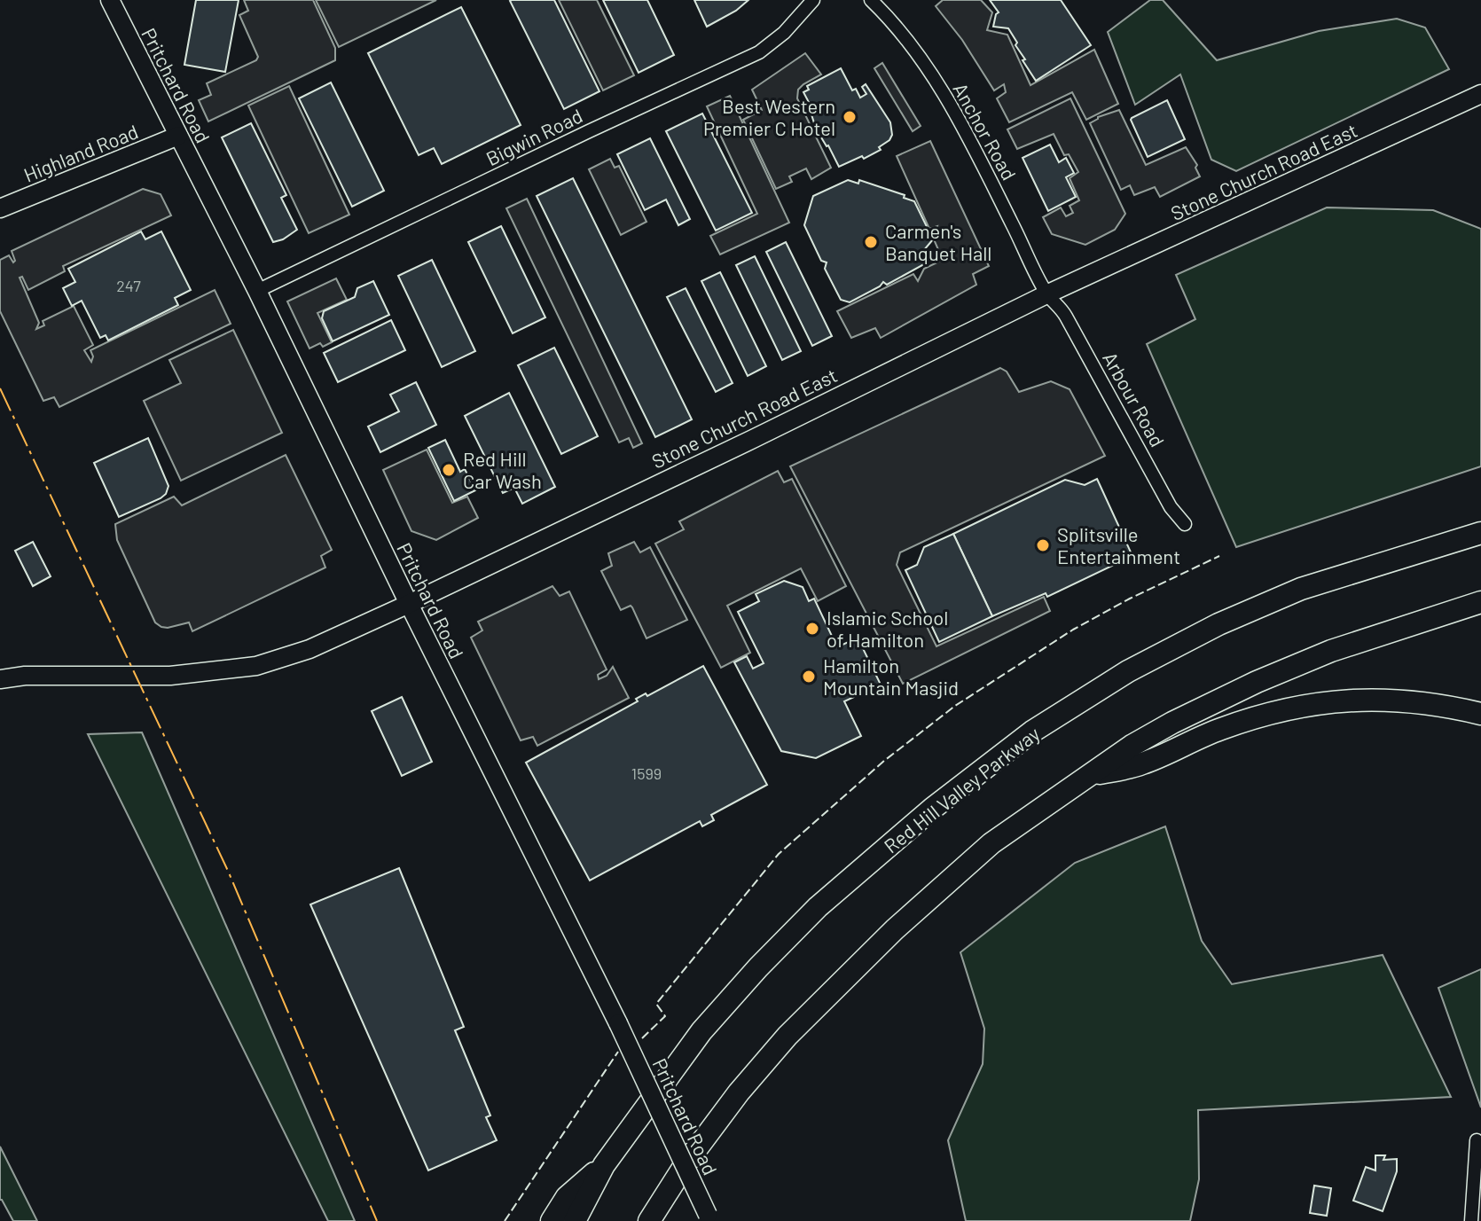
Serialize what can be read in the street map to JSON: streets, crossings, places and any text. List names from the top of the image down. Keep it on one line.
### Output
{"streets":{"highway":["Red Hill Valley Parkway"],"main road":["Pritchard Road","Highland Road","Stone Church Road East"],"street":["Anchor Road","Bigwin Road","Arbour Road"]},"crossings":[["Pritchard Road","Bigwin Road"],["Pritchard Road","Highland Road"],["Pritchard Road","Stone Church Road East"],["Anchor Road","Stone Church Road East"],["Anchor Road","Arbour Road"],["Stone Church Road East","Arbour Road"]],"places":["Best Western Premier C Hotel","Carmen's Banquet Hall","Red Hill Car Wash","Splitsville Entertainment","Islamic School of Hamilton","Hamilton Mountain Masjid"],"house_numbers":["247","1599"]}
